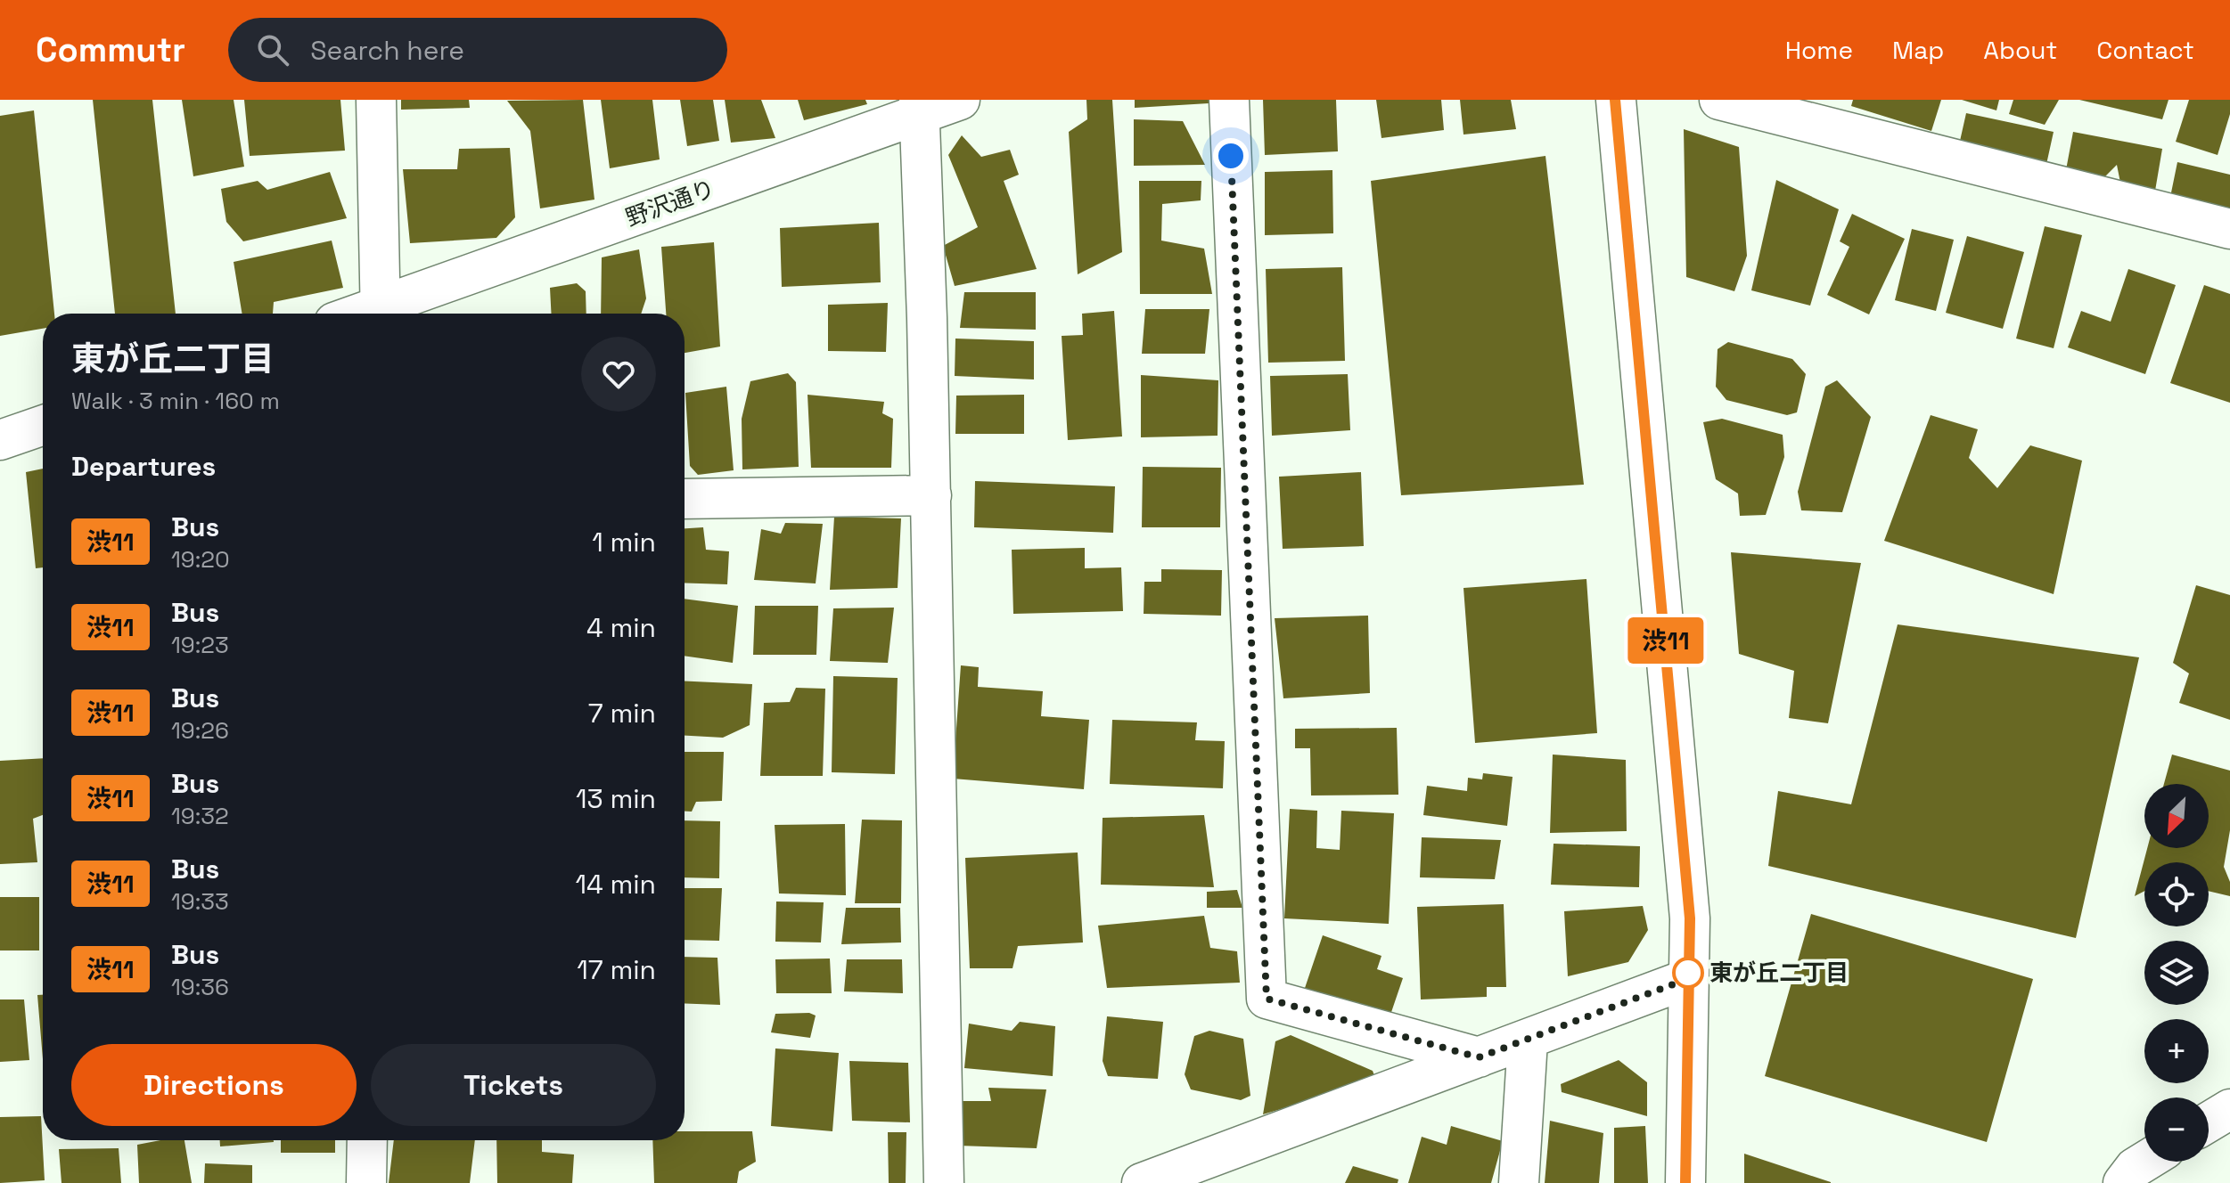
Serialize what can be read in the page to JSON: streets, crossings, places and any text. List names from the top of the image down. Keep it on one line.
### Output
{"streets":{"street":["野沢通り"]},"places":["東が丘二丁目"],"lines":["bus line 渋11"],"north":"bottom left","page":{"header":"Commutr","search":"Search here","nav":["Home","Map","About","Contact"],"on_map":"渋11","heading":[["東が丘二丁目","Walk · 3 min · 160 m"],"Departures"],"list":[{"mark":"渋11","name":"Bus","note":"19:20","value":"1 min"},{"mark":"渋11","name":"Bus","note":"19:23","value":"4 min"},{"mark":"渋11","name":"Bus","note":"19:26","value":"7 min"},{"mark":"渋11","name":"Bus","note":"19:32","value":"13 min"},{"mark":"渋11","name":"Bus","note":"19:33","value":"14 min"},{"mark":"渋11","name":"Bus","note":"19:36","value":"17 min"}],"map_buttons":["+","−"],"buttons":["Directions","Tickets"]}}
